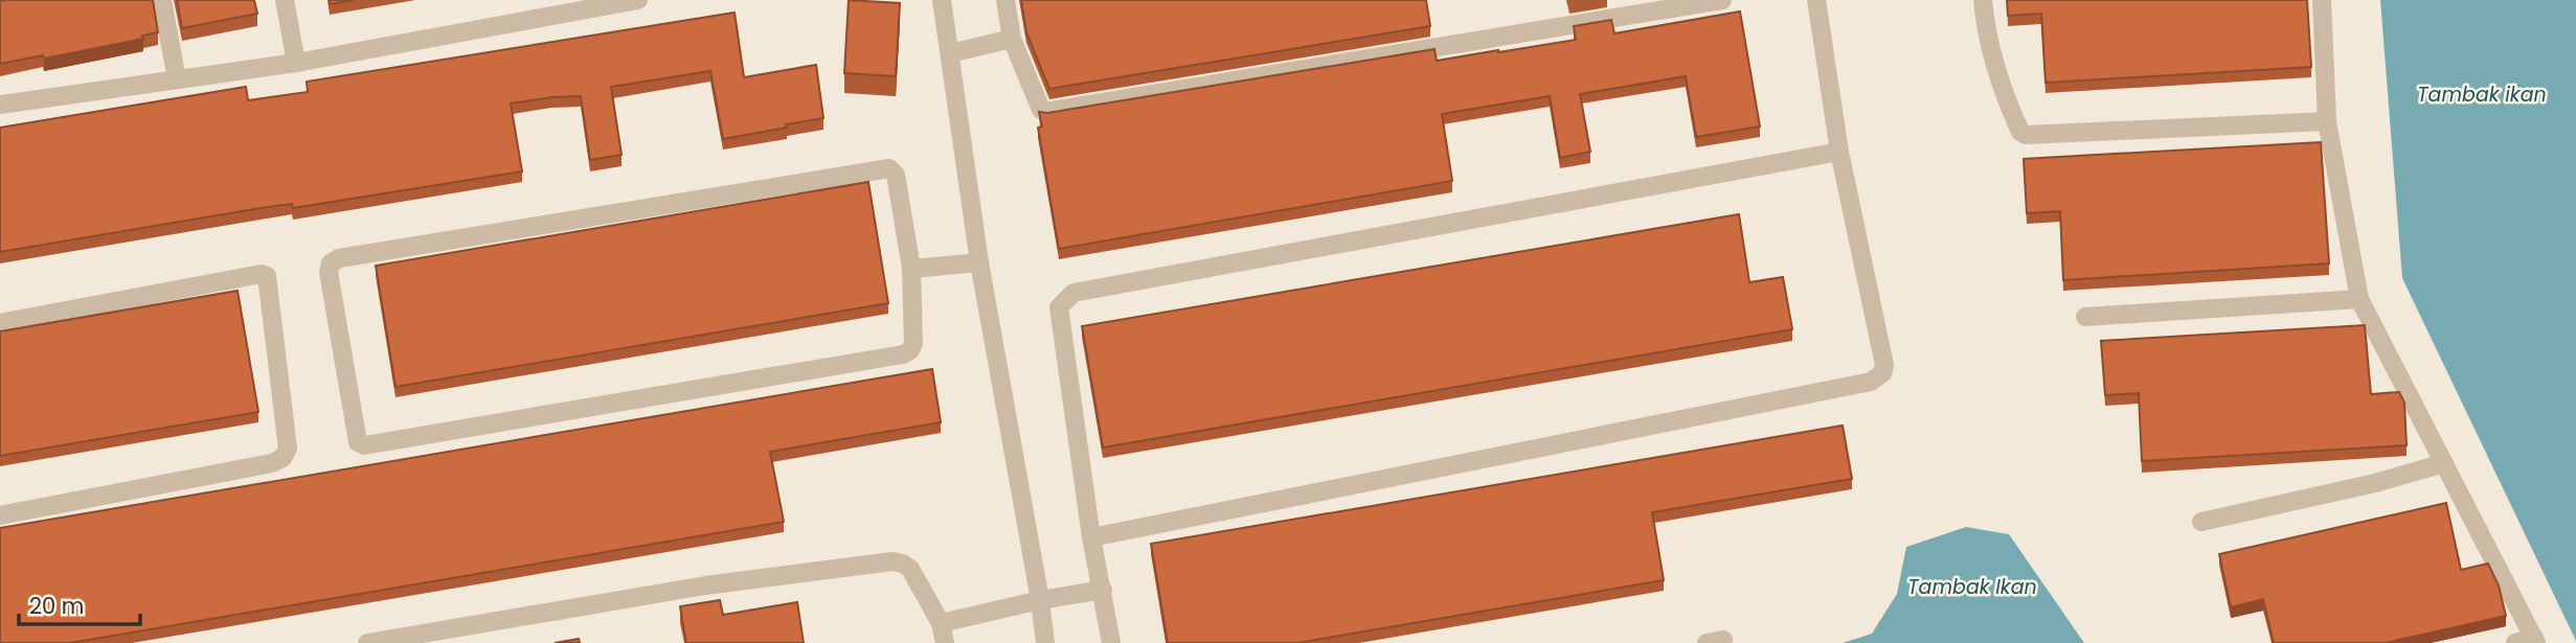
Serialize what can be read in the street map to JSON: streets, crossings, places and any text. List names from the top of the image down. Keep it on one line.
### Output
{"water":["Tambak ikan","Tambak Ikan"],"scale_bar":"20 m"}
